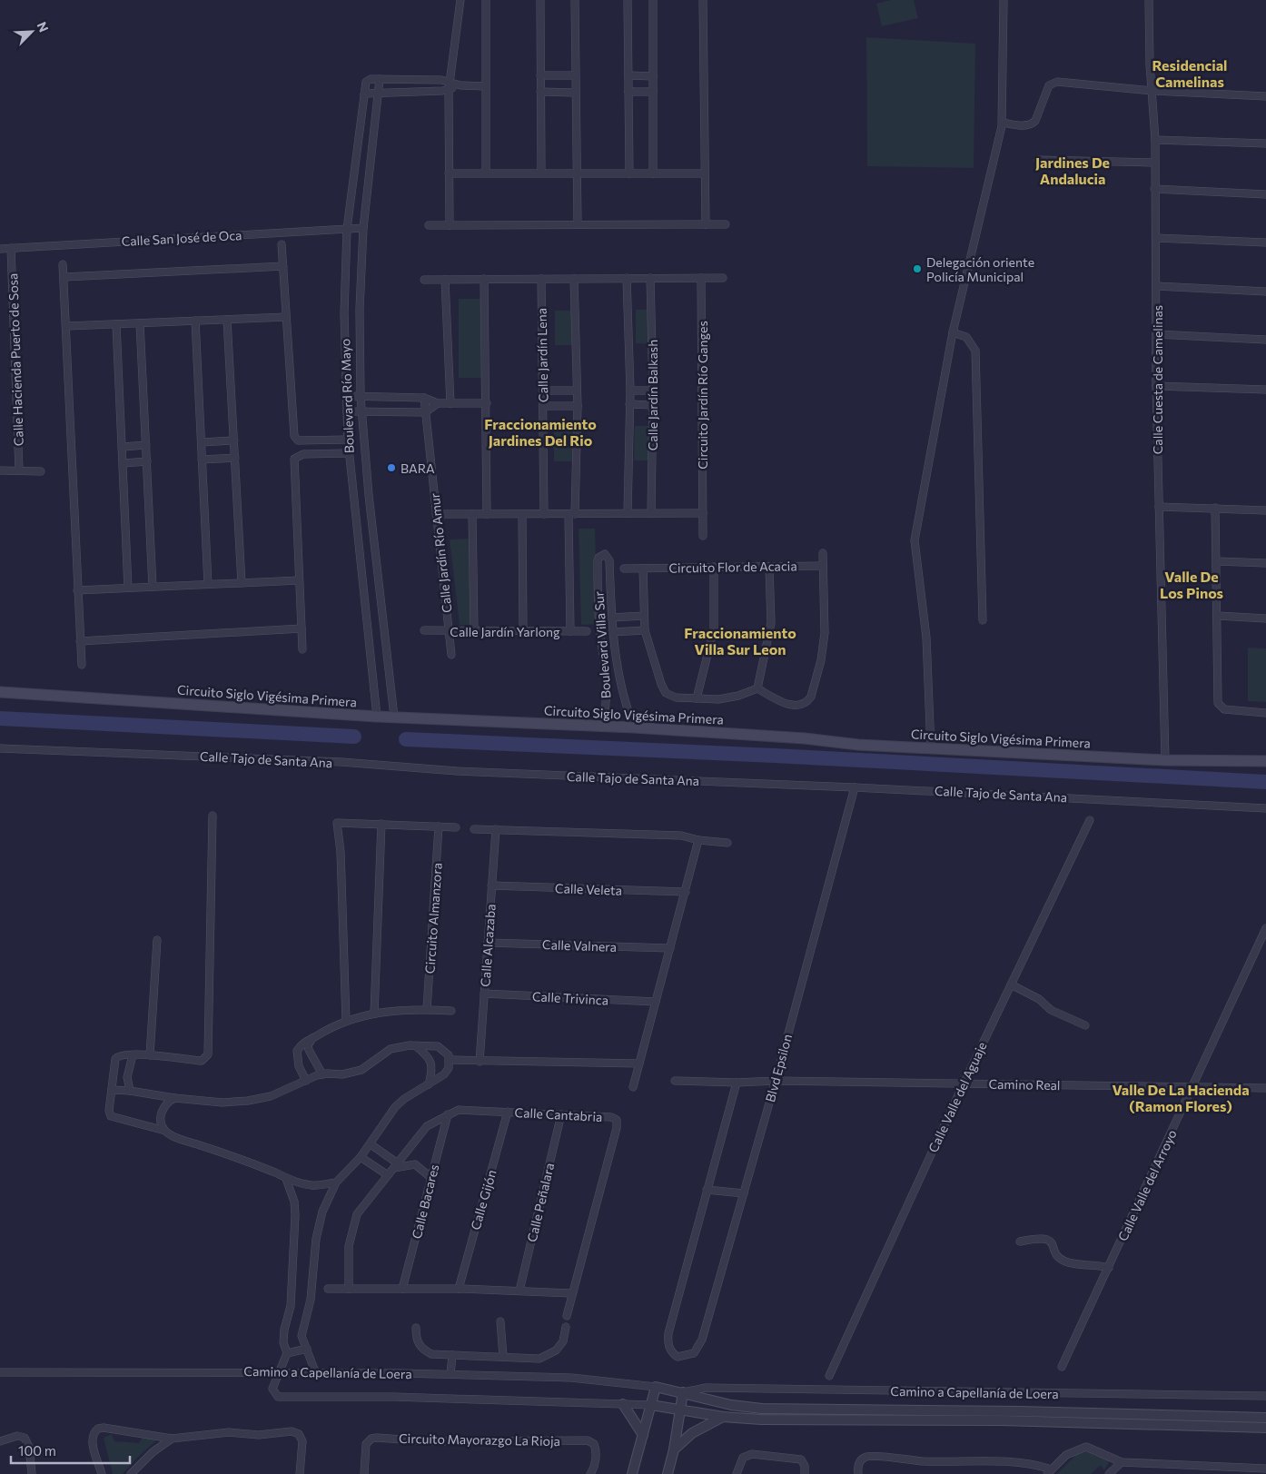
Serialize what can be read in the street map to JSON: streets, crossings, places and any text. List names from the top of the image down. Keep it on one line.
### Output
{"streets":{"main road":["Circuito Siglo Vigésima Primera"],"street":["Calle San José de Oca","Calle Jardín Lena","Calle Hacienda Puerto de Sosa","Calle Cuesta de Camelinas","Calle Jardín Balkash","Circuito Jardín Río Ganges","Boulevard Río Mayo","Calle Jardín Río Amur","Circuito Flor de Acacia","Calle Jardín Yarlong","Boulevard Villa Sur","Calle Tajo de Santa Ana","Calle Veleta","Circuito Almanzora","Calle Alcazaba","Calle Valnera","Calle Trivinca","Blvd Epsilon","Camino Real","Calle Valle del Aguaje","Calle Cantabria","Calle Valle del Arroyo","Calle Gijón","Calle Bacares","Calle Peñalara","Camino a Capellanía de Loera","Circuito Mayorazgo La Rioja"]},"crossings":[["Calle San José de Oca","Calle Hacienda Puerto de Sosa"],["Calle San José de Oca","Boulevard Río Mayo"],["Calle Cuesta de Camelinas","Circuito Siglo Vigésima Primera"],["Boulevard Río Mayo","Circuito Siglo Vigésima Primera"],["Calle Jardín Río Amur","Calle Jardín Yarlong"],["Boulevard Villa Sur","Circuito Siglo Vigésima Primera"],["Calle Tajo de Santa Ana","Blvd Epsilon"],["Calle Veleta","Calle Alcazaba"],["Calle Alcazaba","Calle Valnera"],["Calle Alcazaba","Calle Trivinca"],["Blvd Epsilon","Camino Real"],["Camino Real","Calle Valle del Aguaje"],["Camino Real","Calle Valle del Arroyo"],["Calle Cantabria","Calle Gijón"],["Calle Cantabria","Calle Bacares"],["Calle Cantabria","Calle Peñalara"]],"districts":["Residencial Camelinas","Jardines De Andalucia","Fraccionamiento Jardines Del Rio","Valle De Los Pinos","Fraccionamiento Villa Sur Leon","Valle De La Hacienda (Ramon Flores)"],"places":["Delegación oriente Policía Municipal","BARA"],"scale_bar":"100 m","north":"top right"}
